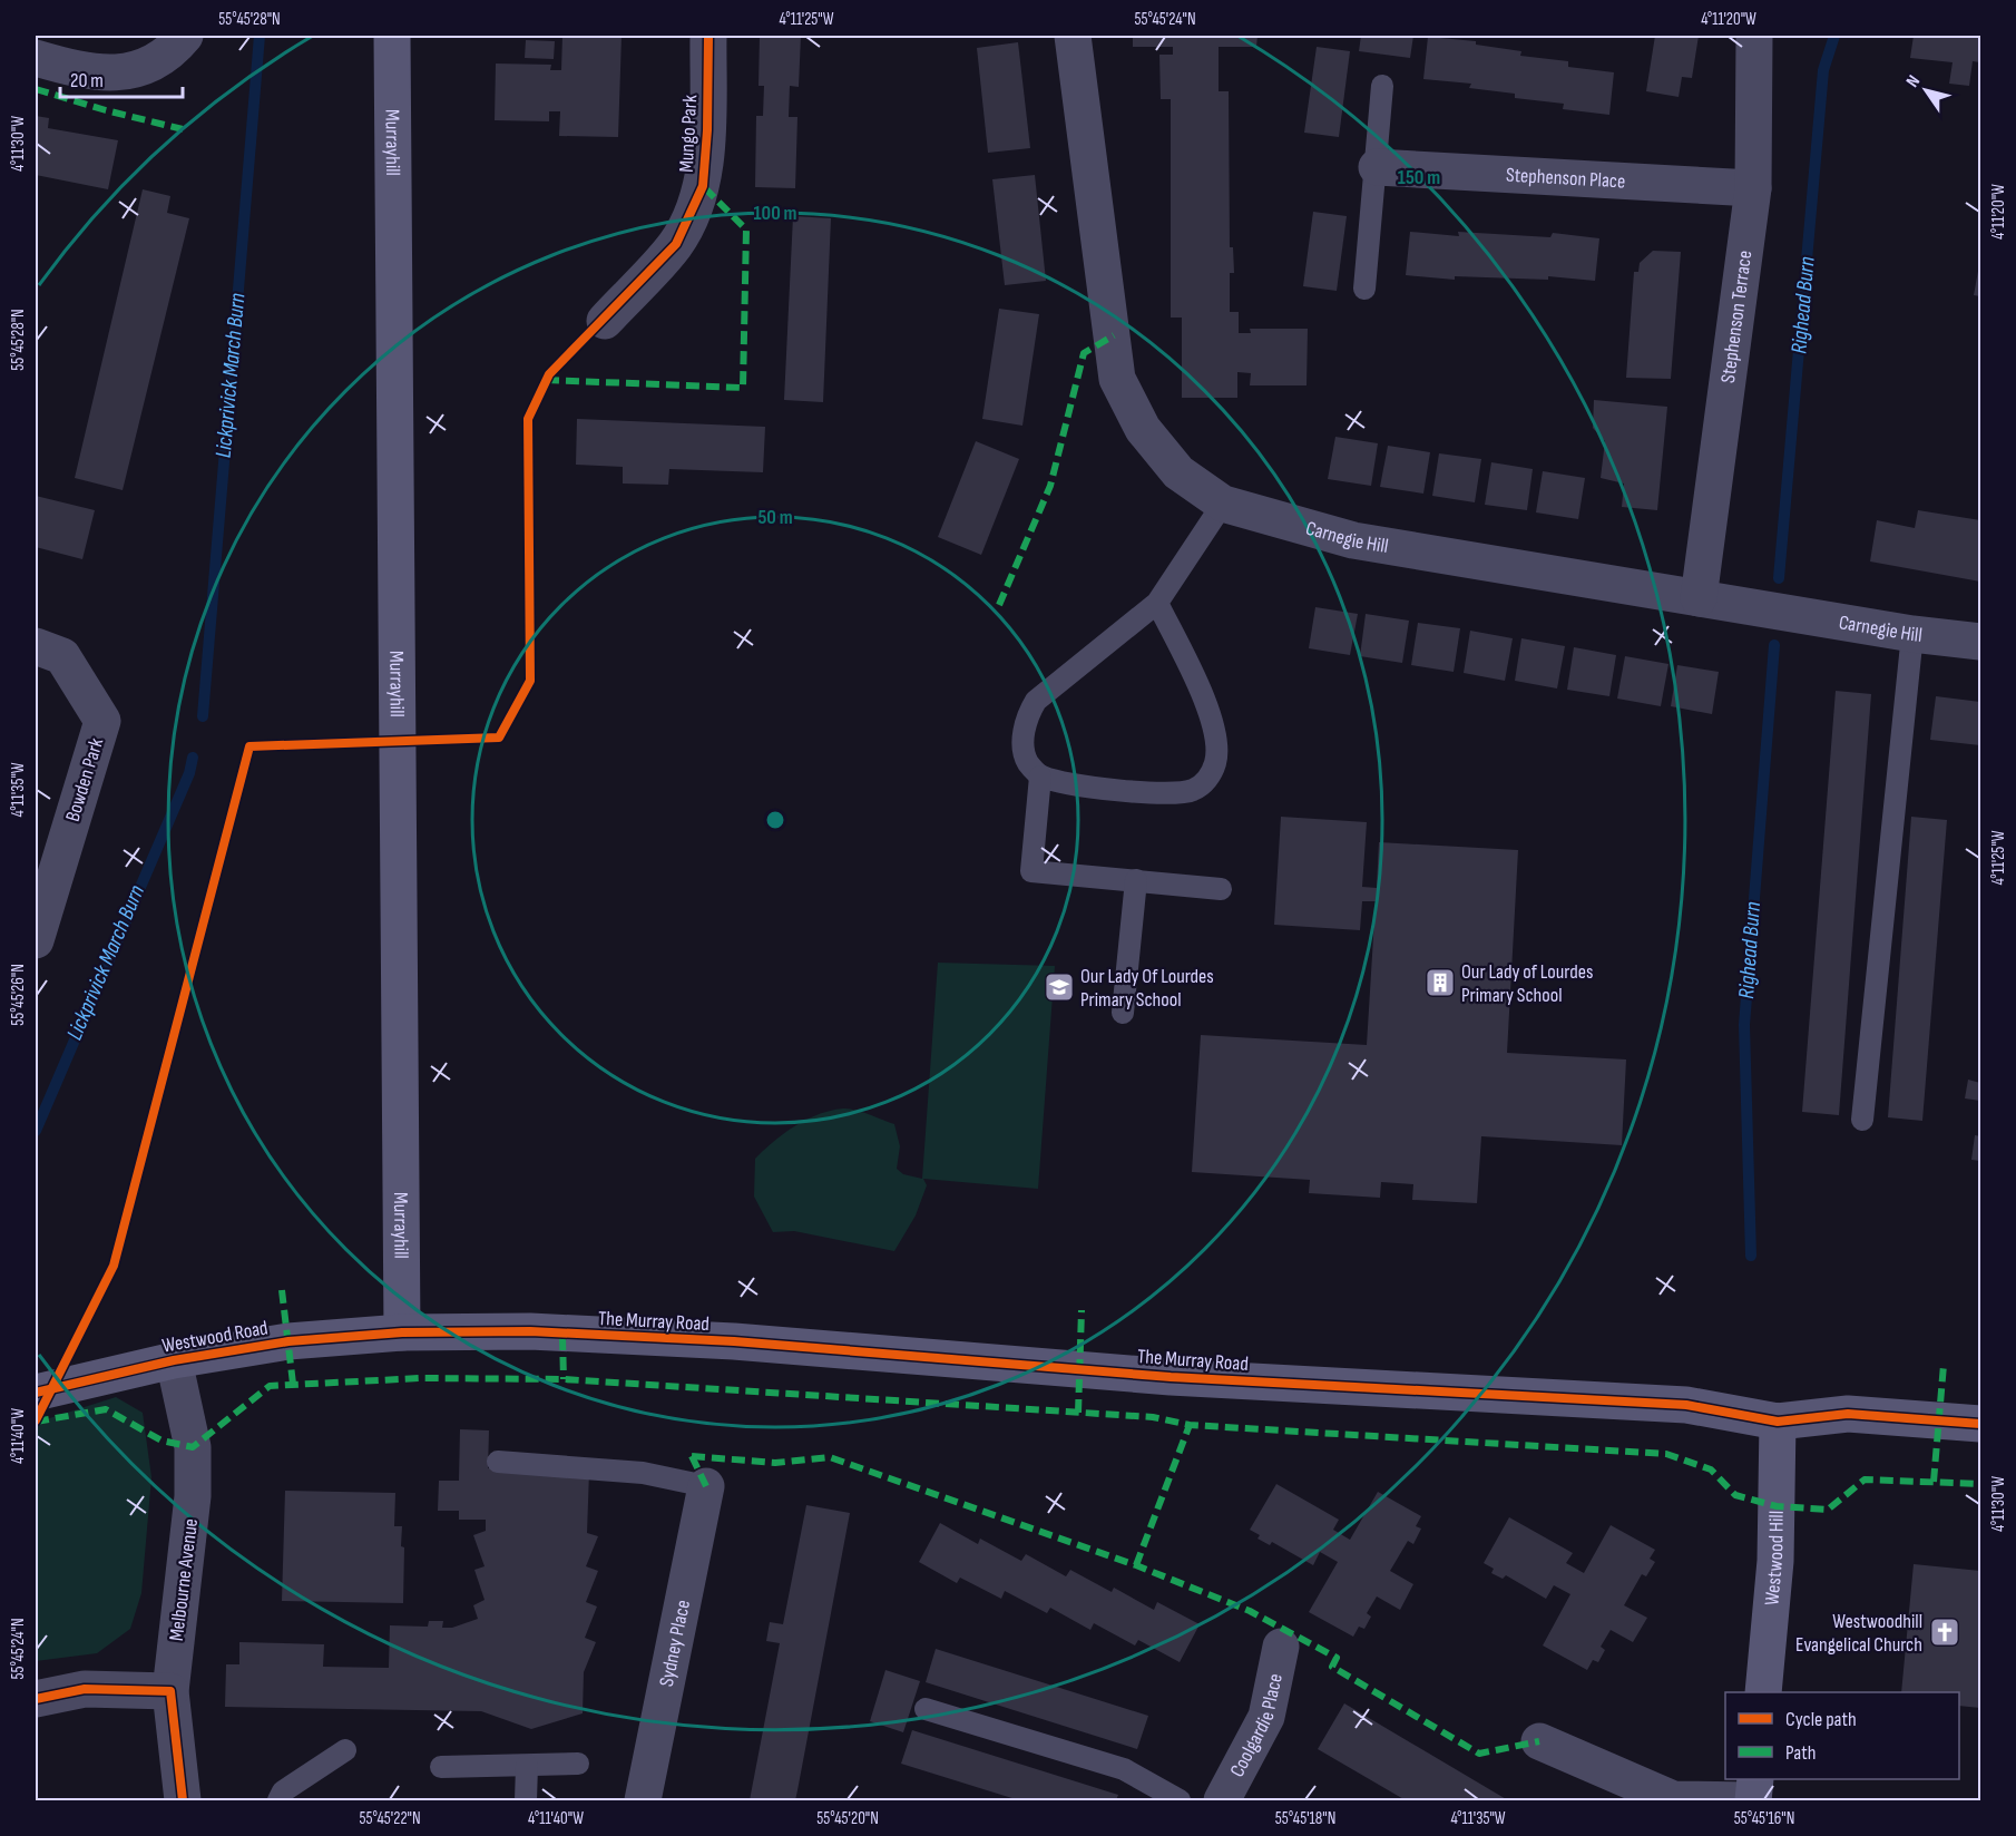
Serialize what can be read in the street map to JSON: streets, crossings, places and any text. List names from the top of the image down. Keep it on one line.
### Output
{"streets":{"street":["Mungo Park","Murrayhill","Stephenson Place","Stephenson Terrace","Carnegie Hill","Bowden Park","The Murray Road","Westwood Road","Westwood Hill","Melbourne Avenue","Sydney Place","Coolgardie Place"]},"crossings":[["Murrayhill","The Murray Road"],["Murrayhill","Westwood Road"],["Stephenson Place","Stephenson Terrace"],["Stephenson Terrace","Carnegie Hill"],["The Murray Road","Westwood Road"],["The Murray Road","Westwood Hill"],["Westwood Road","Melbourne Avenue"]],"water":["Righead Burn","Lickprivick March Burn"],"places":{"building":["Our Lady of Lourdes Primary School"],"school or university":["Our Lady Of Lourdes Primary School"],"church":["Westwoodhill Evangelical Church"]},"legend":["Cycle path","Path"],"scale_bar":"20 m","north":"top left","coordinates":["55°45'28\"N","4°11'25\"W","55°45'24\"N","4°11'20\"W","4°11'30\"W","4°11'35\"W","55°45'26\"N","4°11'40\"W","55°45'22\"N","55°45'20\"N","55°45'18\"N","55°45'16\"N"],"rings":["150 m","100 m","50 m"]}
